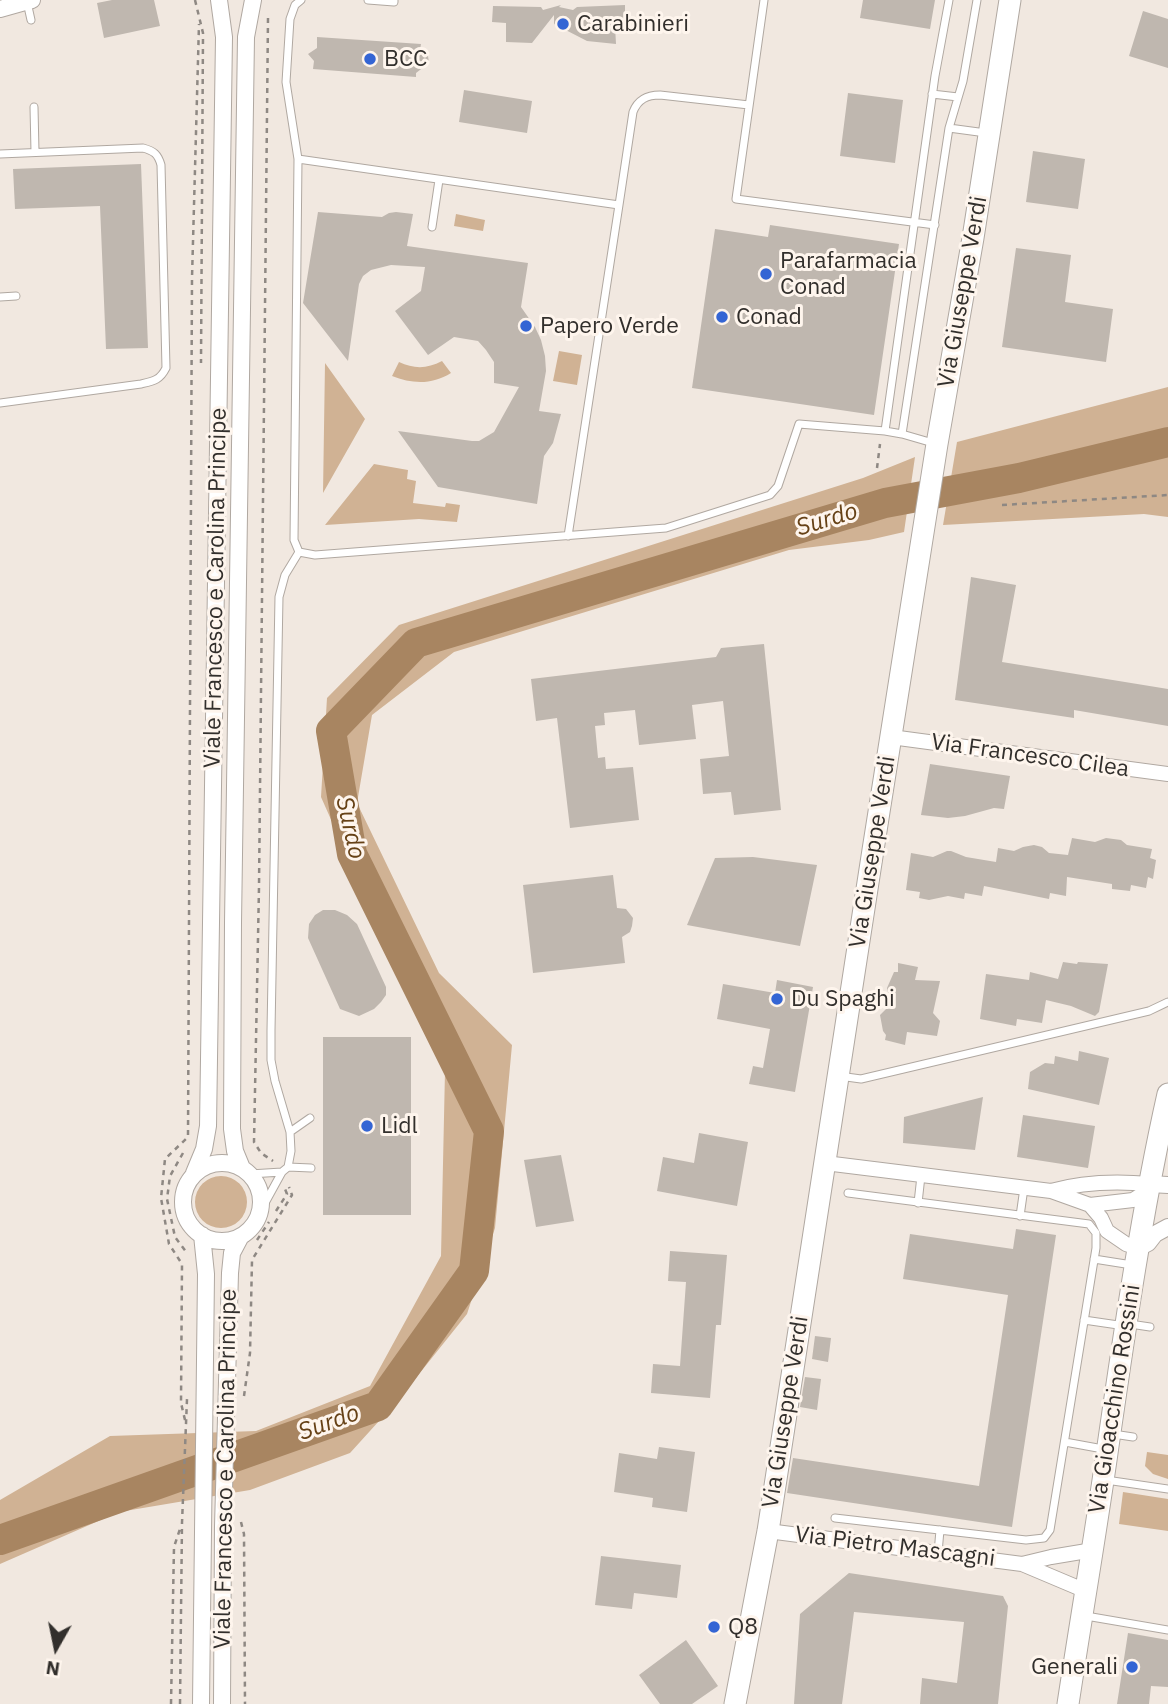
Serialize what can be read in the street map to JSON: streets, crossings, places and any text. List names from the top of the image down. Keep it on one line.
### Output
{"streets":{"main road":["Via Giuseppe Verdi","Via Gioacchino Rossini"],"street":["Viale Francesco e Carolina Principe","Via Francesco Cilea","Via Pietro Mascagni"]},"crossings":[["Via Giuseppe Verdi","Via Francesco Cilea"],["Via Giuseppe Verdi","Via Pietro Mascagni"],["Via Gioacchino Rossini","Via Pietro Mascagni"]],"water":["Surdo"],"places":["Carabinieri","BCC","Parafarmacia Conad","Conad","Papero Verde","Du Spaghi","Lidl","Q8","Generali"],"north":"bottom"}
